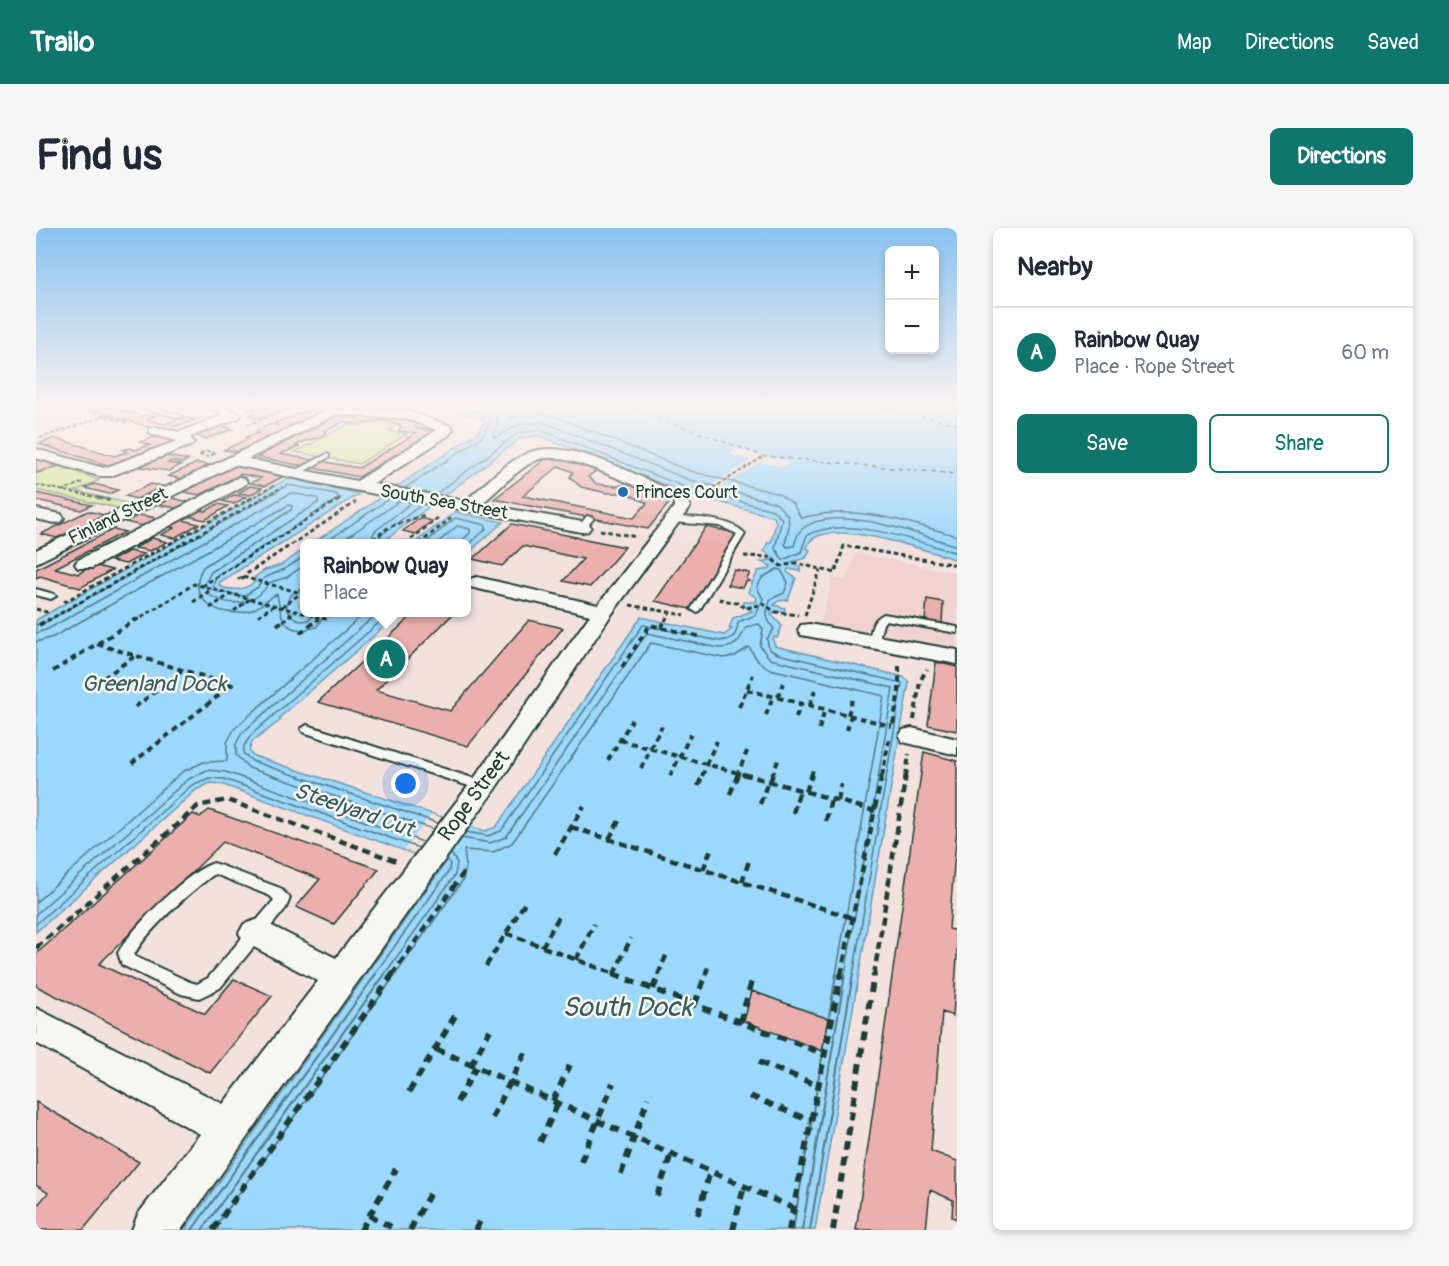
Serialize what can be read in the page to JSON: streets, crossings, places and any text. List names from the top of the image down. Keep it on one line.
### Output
{"streets":{"street":["South Sea Street","Finland Street","Rope Street"]},"crossings":[["South Sea Street","Finland Street"]],"water":["Greenland Dock","Steelyard Cut","South Dock"],"places":["Princes Court"],"page":{"header":"Trailo","nav":["Map","Directions","Saved"],"buttons":["Directions",["Save","Share"]],"title":"Find us","heading":"Nearby","map_buttons":["+","−"],"list":[{"mark":"A","name":"Rainbow Quay","note":"Place · Rope Street","value":"60 m"}],"popup":["Rainbow Quay","Place"],"pins":"A"}}
